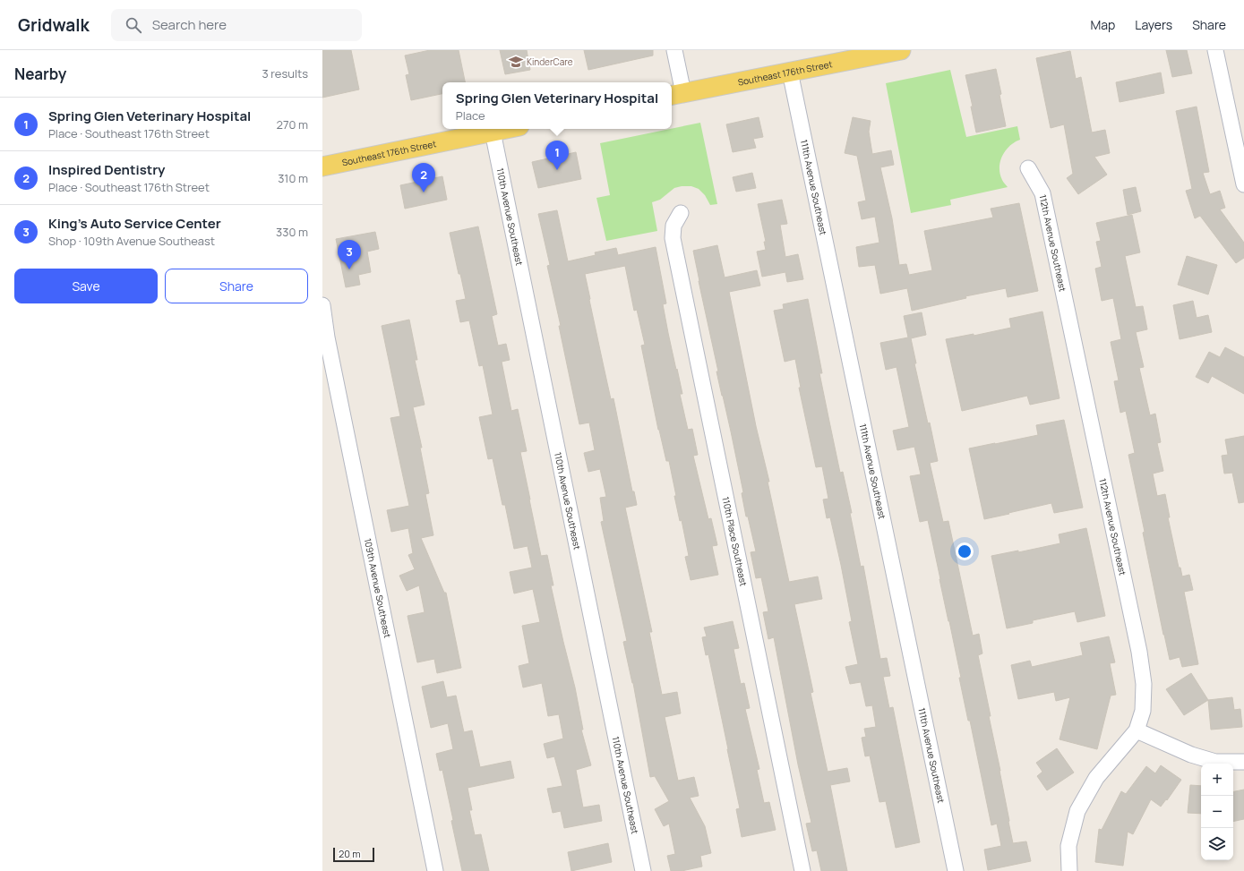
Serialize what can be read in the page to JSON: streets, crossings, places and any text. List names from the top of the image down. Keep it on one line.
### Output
{"streets":{"main road":["Southeast 176th Street"],"street":["111th Avenue Southeast","110th Avenue Southeast","112th Avenue Southeast","110th Place Southeast","109th Avenue Southeast"]},"crossings":[["Southeast 176th Street","111th Avenue Southeast"],["Southeast 176th Street","110th Avenue Southeast"]],"places":{"school or university":["KinderCare"]},"scale_bar":"20 m","page":{"header":"Gridwalk","search":"Search here","nav":["Map","Layers","Share"],"heading":["Nearby","3 results"],"popup":["Spring Glen Veterinary Hospital","Place"],"list":[{"mark":"1","name":"Spring Glen Veterinary Hospital","note":"Place · Southeast 176th Street","value":"270 m"},{"mark":"2","name":"Inspired Dentistry","note":"Place · Southeast 176th Street","value":"310 m"},{"mark":"3","name":"King's Auto Service Center","note":"Shop · 109th Avenue Southeast","value":"330 m"}],"pins":["1","2","3"],"buttons":["Save","Share"],"map_buttons":["+","−"],"scale":"20 m"}}
